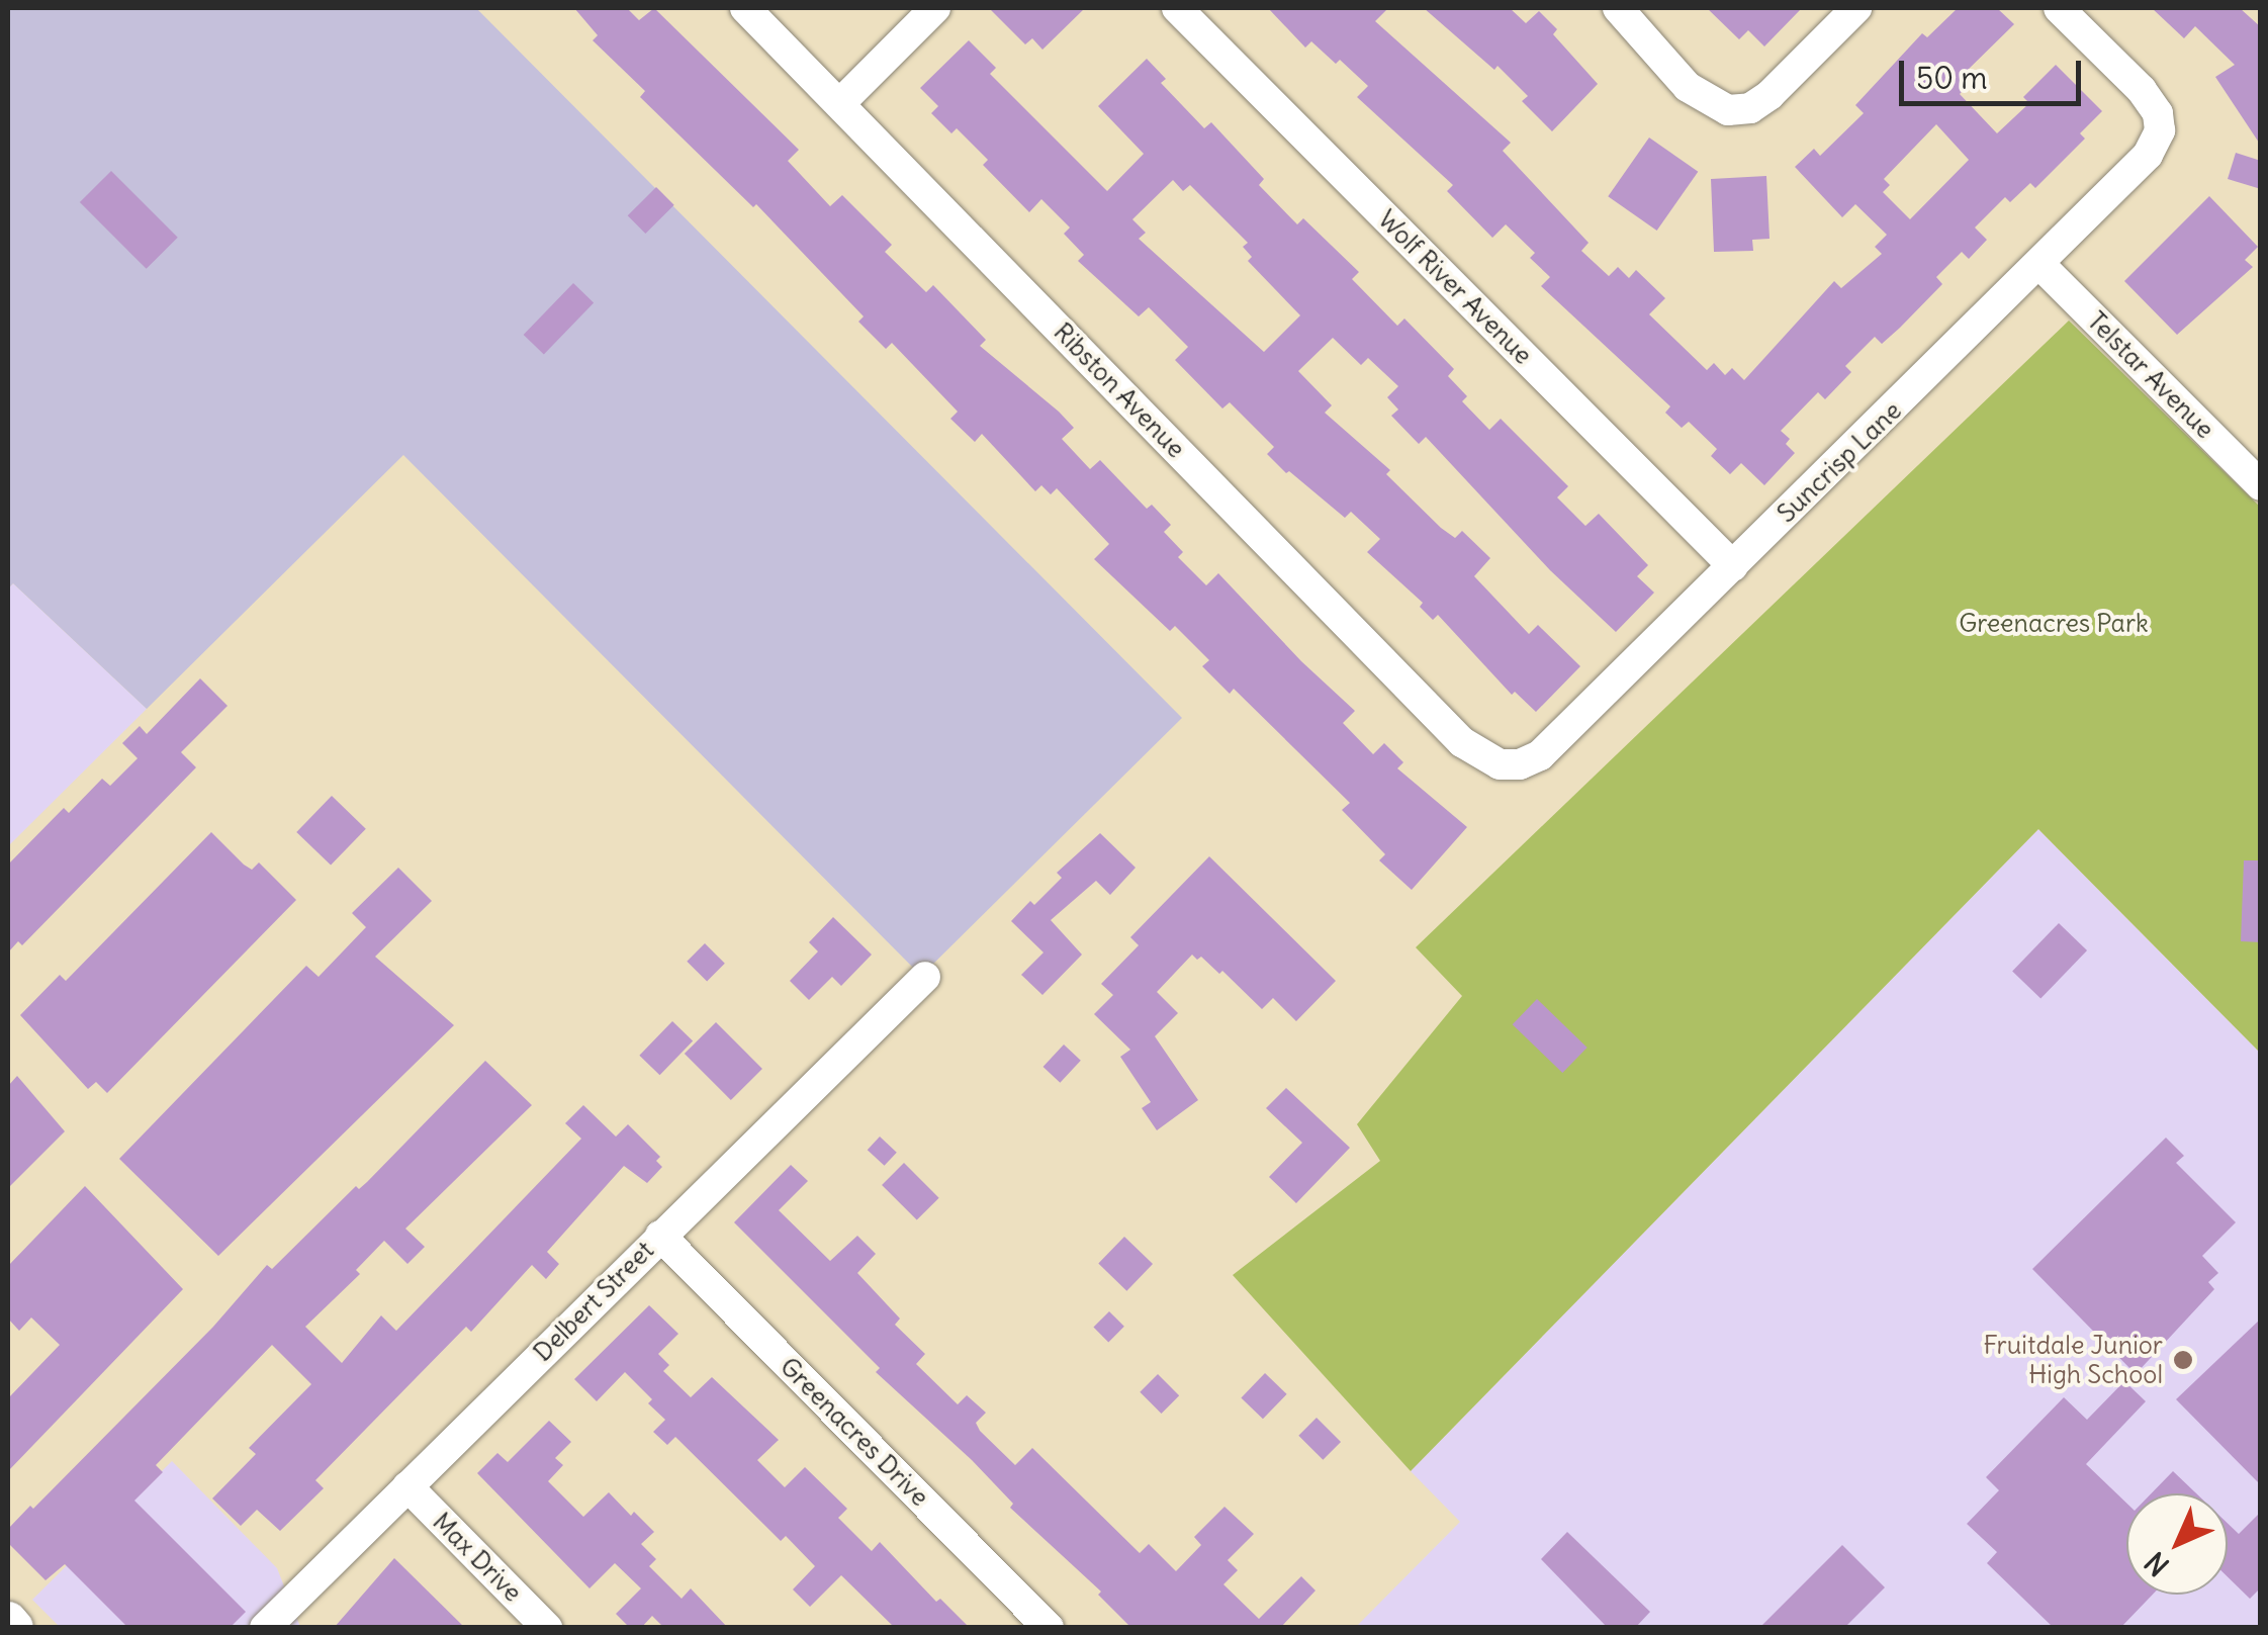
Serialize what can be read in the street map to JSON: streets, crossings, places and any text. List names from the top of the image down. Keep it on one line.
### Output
{"streets":{"street":["Wolf River Avenue","Telstar Avenue","Ribston Avenue","Suncrisp Lane","Delbert Street","Greenacres Drive","Max Drive"]},"crossings":[["Wolf River Avenue","Suncrisp Lane"],["Telstar Avenue","Suncrisp Lane"],["Ribston Avenue","Suncrisp Lane"],["Delbert Street","Greenacres Drive"],["Delbert Street","Max Drive"]],"parks":["Greenacres Park"],"places":["Fruitdale Junior High School"],"scale_bar":"50 m","north":"bottom left"}
